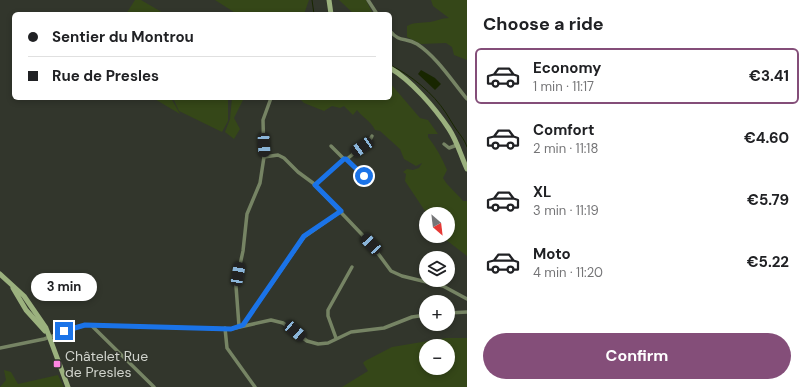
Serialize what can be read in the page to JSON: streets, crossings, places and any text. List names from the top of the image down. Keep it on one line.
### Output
{"places":{"transit":["Châtelet Rue de Presles"]},"north":"bottom right","page":{"heading":"Choose a ride","banner":["Sentier du Montrou","Rue de Presles"],"list":[{"name":"Economy","note":"1 min · 11:17","value":"€3.41"},{"name":"Comfort","note":"2 min · 11:18","value":"€4.60"},{"name":"XL","note":"3 min · 11:19","value":"€5.79"},{"name":"Moto","note":"4 min · 11:20","value":"€5.22"}],"map_buttons":["+","−"],"bubble":"3 min","buttons":"Confirm"}}
